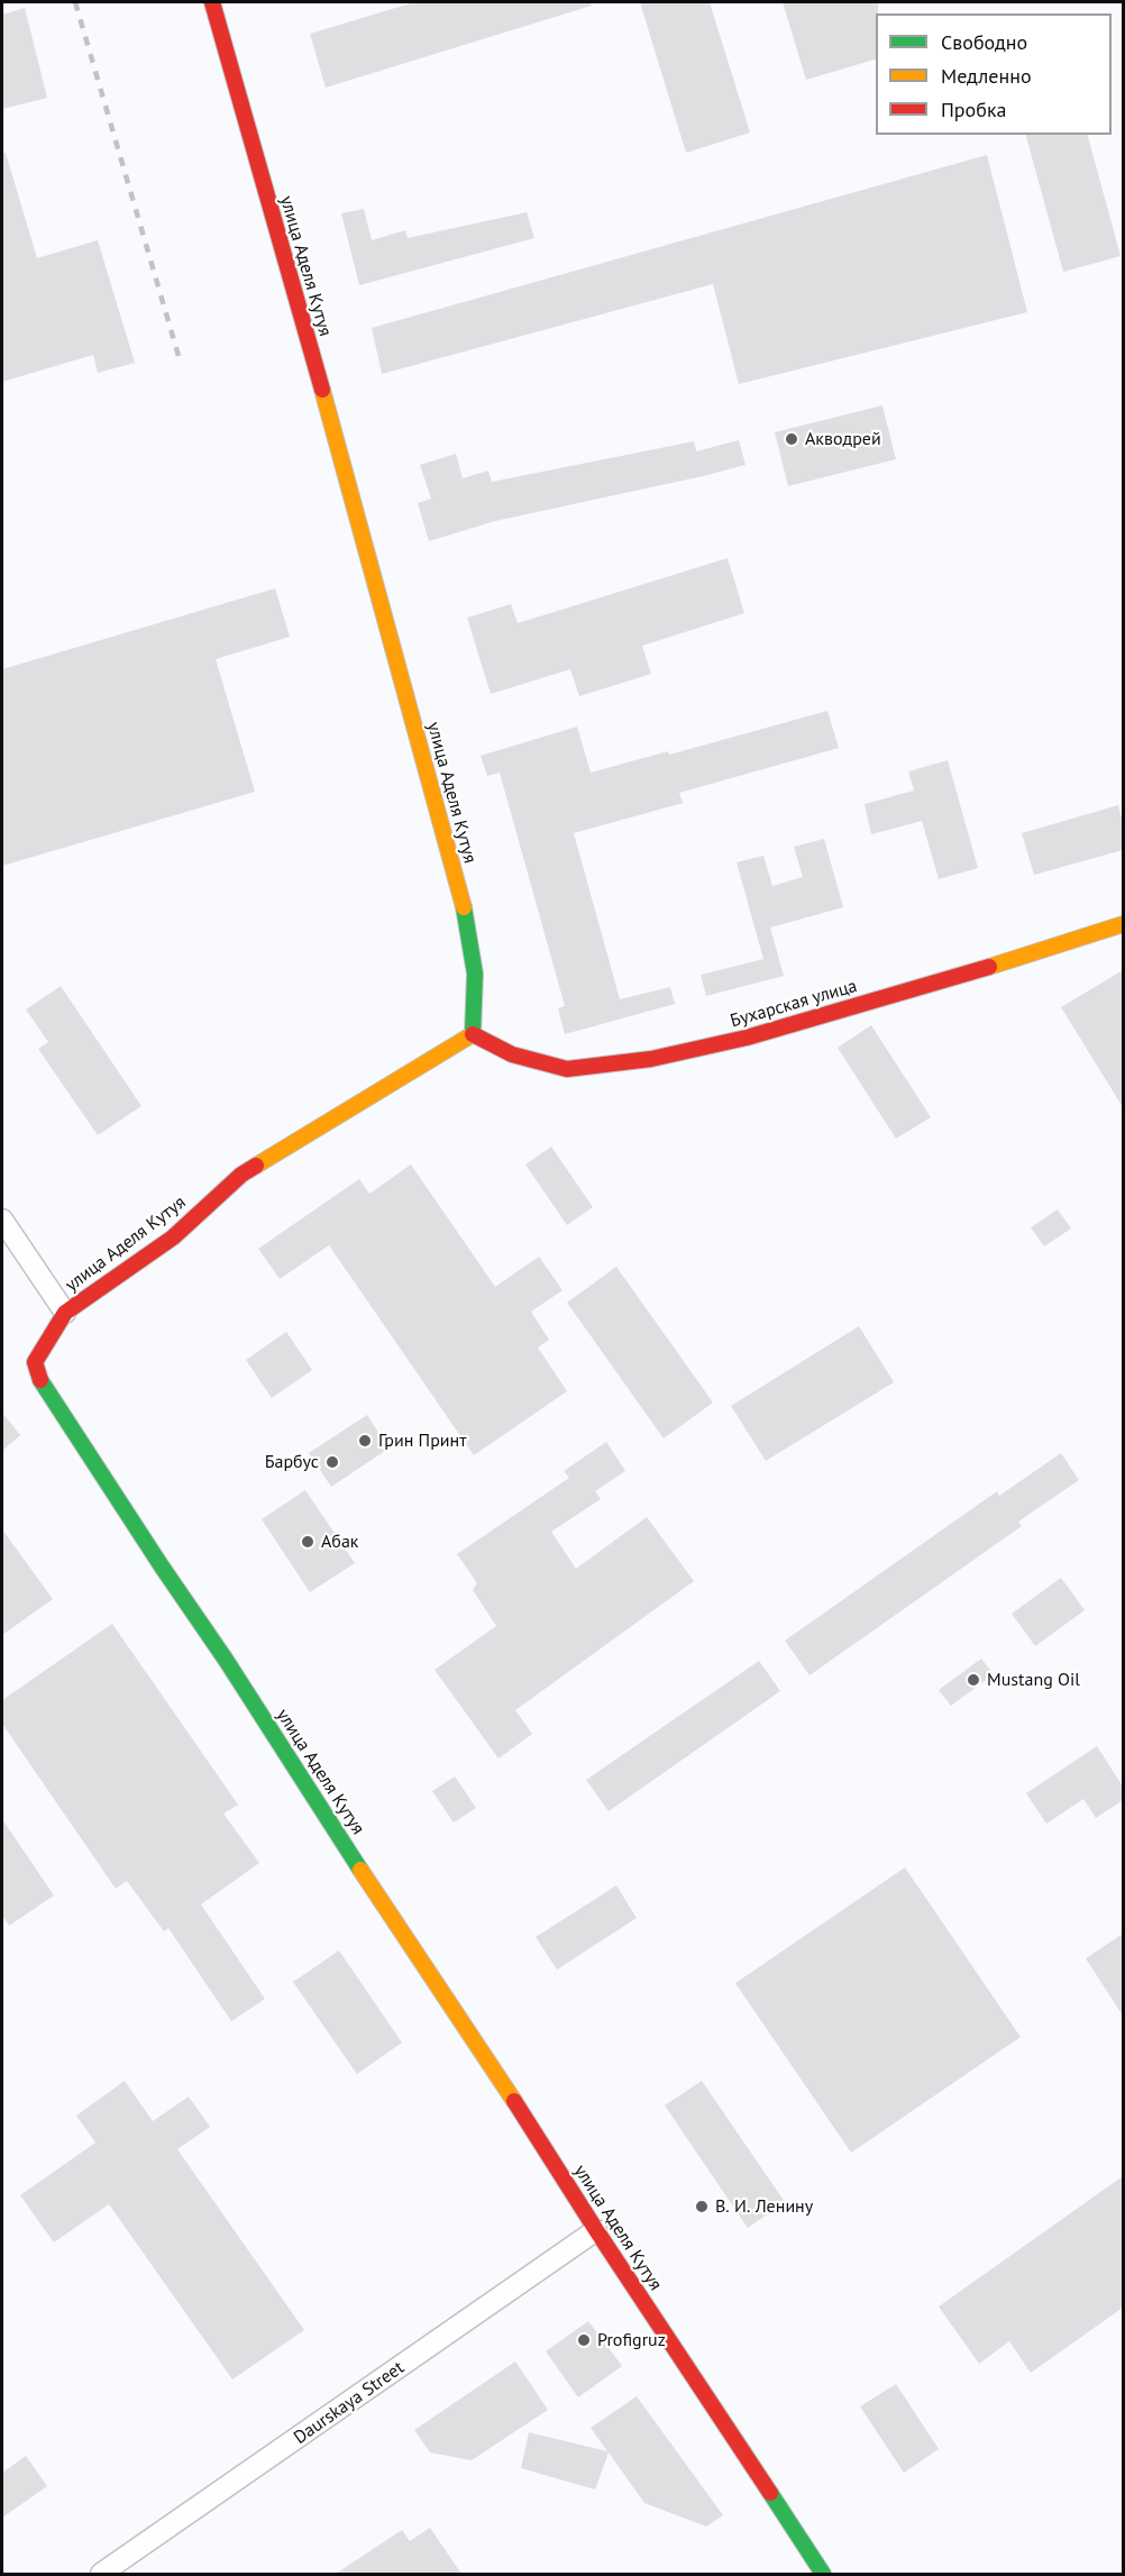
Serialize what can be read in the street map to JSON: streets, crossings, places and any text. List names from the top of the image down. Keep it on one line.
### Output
{"streets":{"street":["улица Аделя Кутуя","Бухарская улица","Daurskaya Street"]},"crossings":[["улица Аделя Кутуя","Бухарская улица"],["улица Аделя Кутуя","Daurskaya Street"]],"places":["Акводрей","Грин Принт","Барбус","Абак","Mustang Oil","В. И. Ленину","Profigruz"],"legend":["Свободно","Медленно","Пробка"]}
